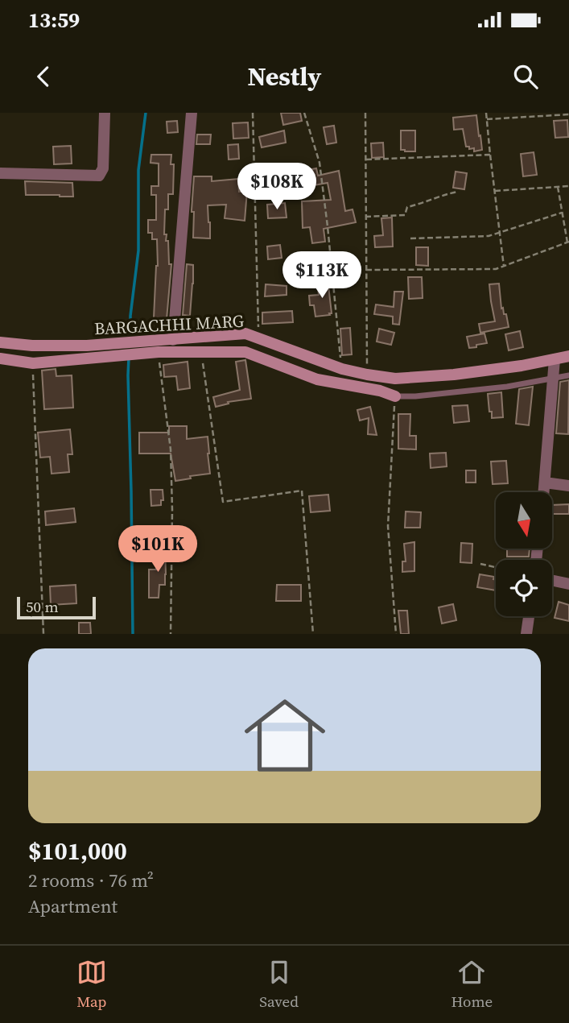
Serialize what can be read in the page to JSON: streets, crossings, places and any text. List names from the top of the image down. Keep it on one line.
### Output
{"streets":{"street":["BARGACHHI MARG"]},"scale_bar":"50 m","north":"bottom","page":{"status":"13:59","header":"Nestly","price":["$108K","$113K","$101K"],"scale":"50 m","list":[{"name":"$101,000","note":"2 rooms · 76 m² · Apartment"}],"tabs":["Map","Saved","Home"]}}
